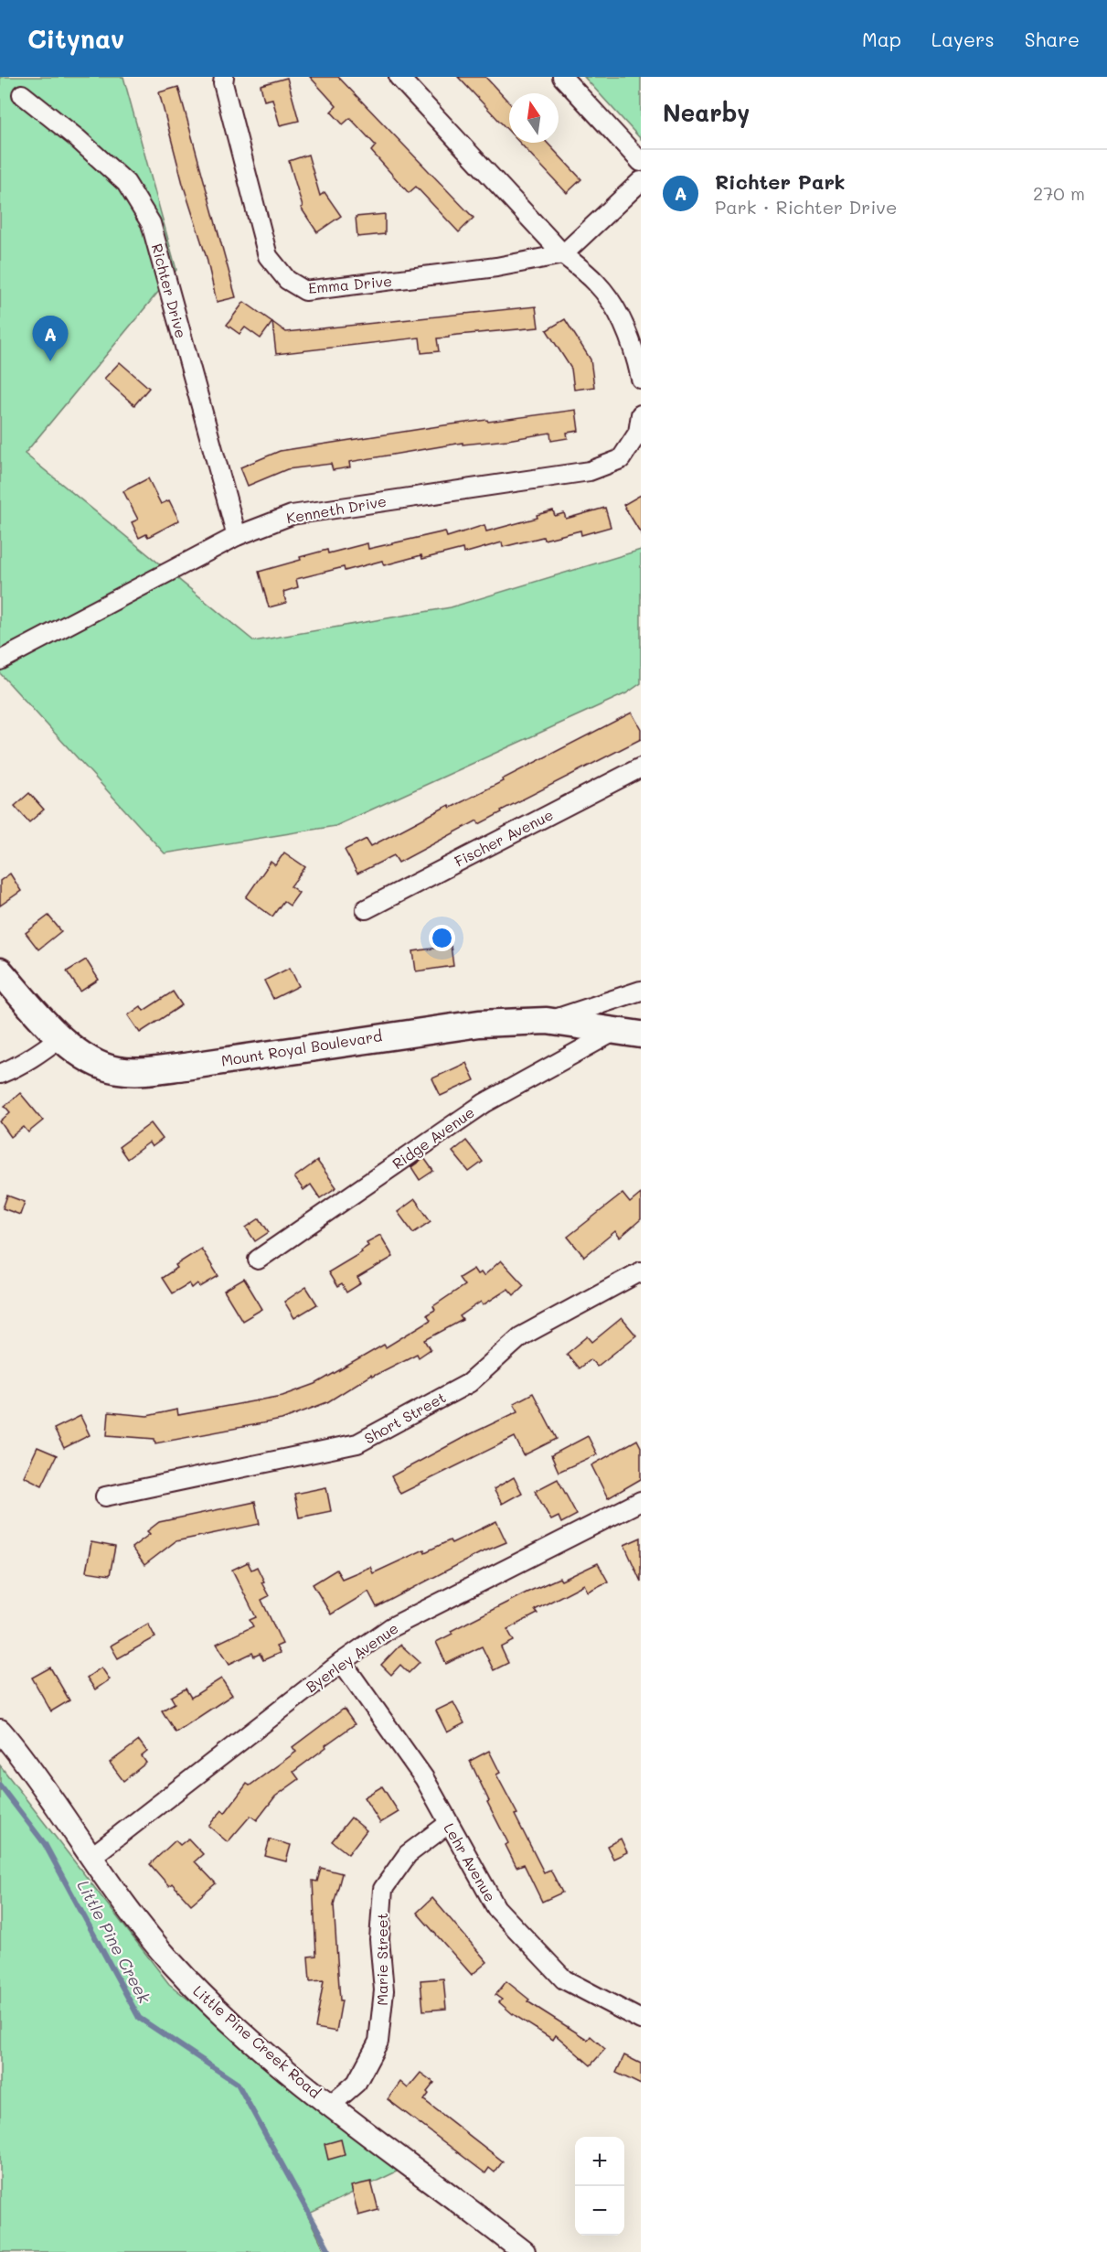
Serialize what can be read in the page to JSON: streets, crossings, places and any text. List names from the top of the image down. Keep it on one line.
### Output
{"streets":{"main road":["Mount Royal Boulevard"],"street":["Emma Drive","Richter Drive","Kenneth Drive","Fischer Avenue","Ridge Avenue","Short Street","Byerley Avenue","Lehr Avenue","Marie Street","Little Pine Creek Road"]},"crossings":[["Richter Drive","Kenneth Drive"],["Mount Royal Boulevard","Ridge Avenue"],["Byerley Avenue","Lehr Avenue"],["Byerley Avenue","Little Pine Creek Road"],["Lehr Avenue","Marie Street"],["Marie Street","Little Pine Creek Road"]],"water":["Little Pine Creek"],"north":"top","page":{"header":"Citynav","nav":["Map","Layers","Share"],"heading":"Nearby","list":[{"mark":"A","name":"Richter Park","note":"Park · Richter Drive","value":"270 m"}],"pins":"A","map_buttons":["+","−"]}}
